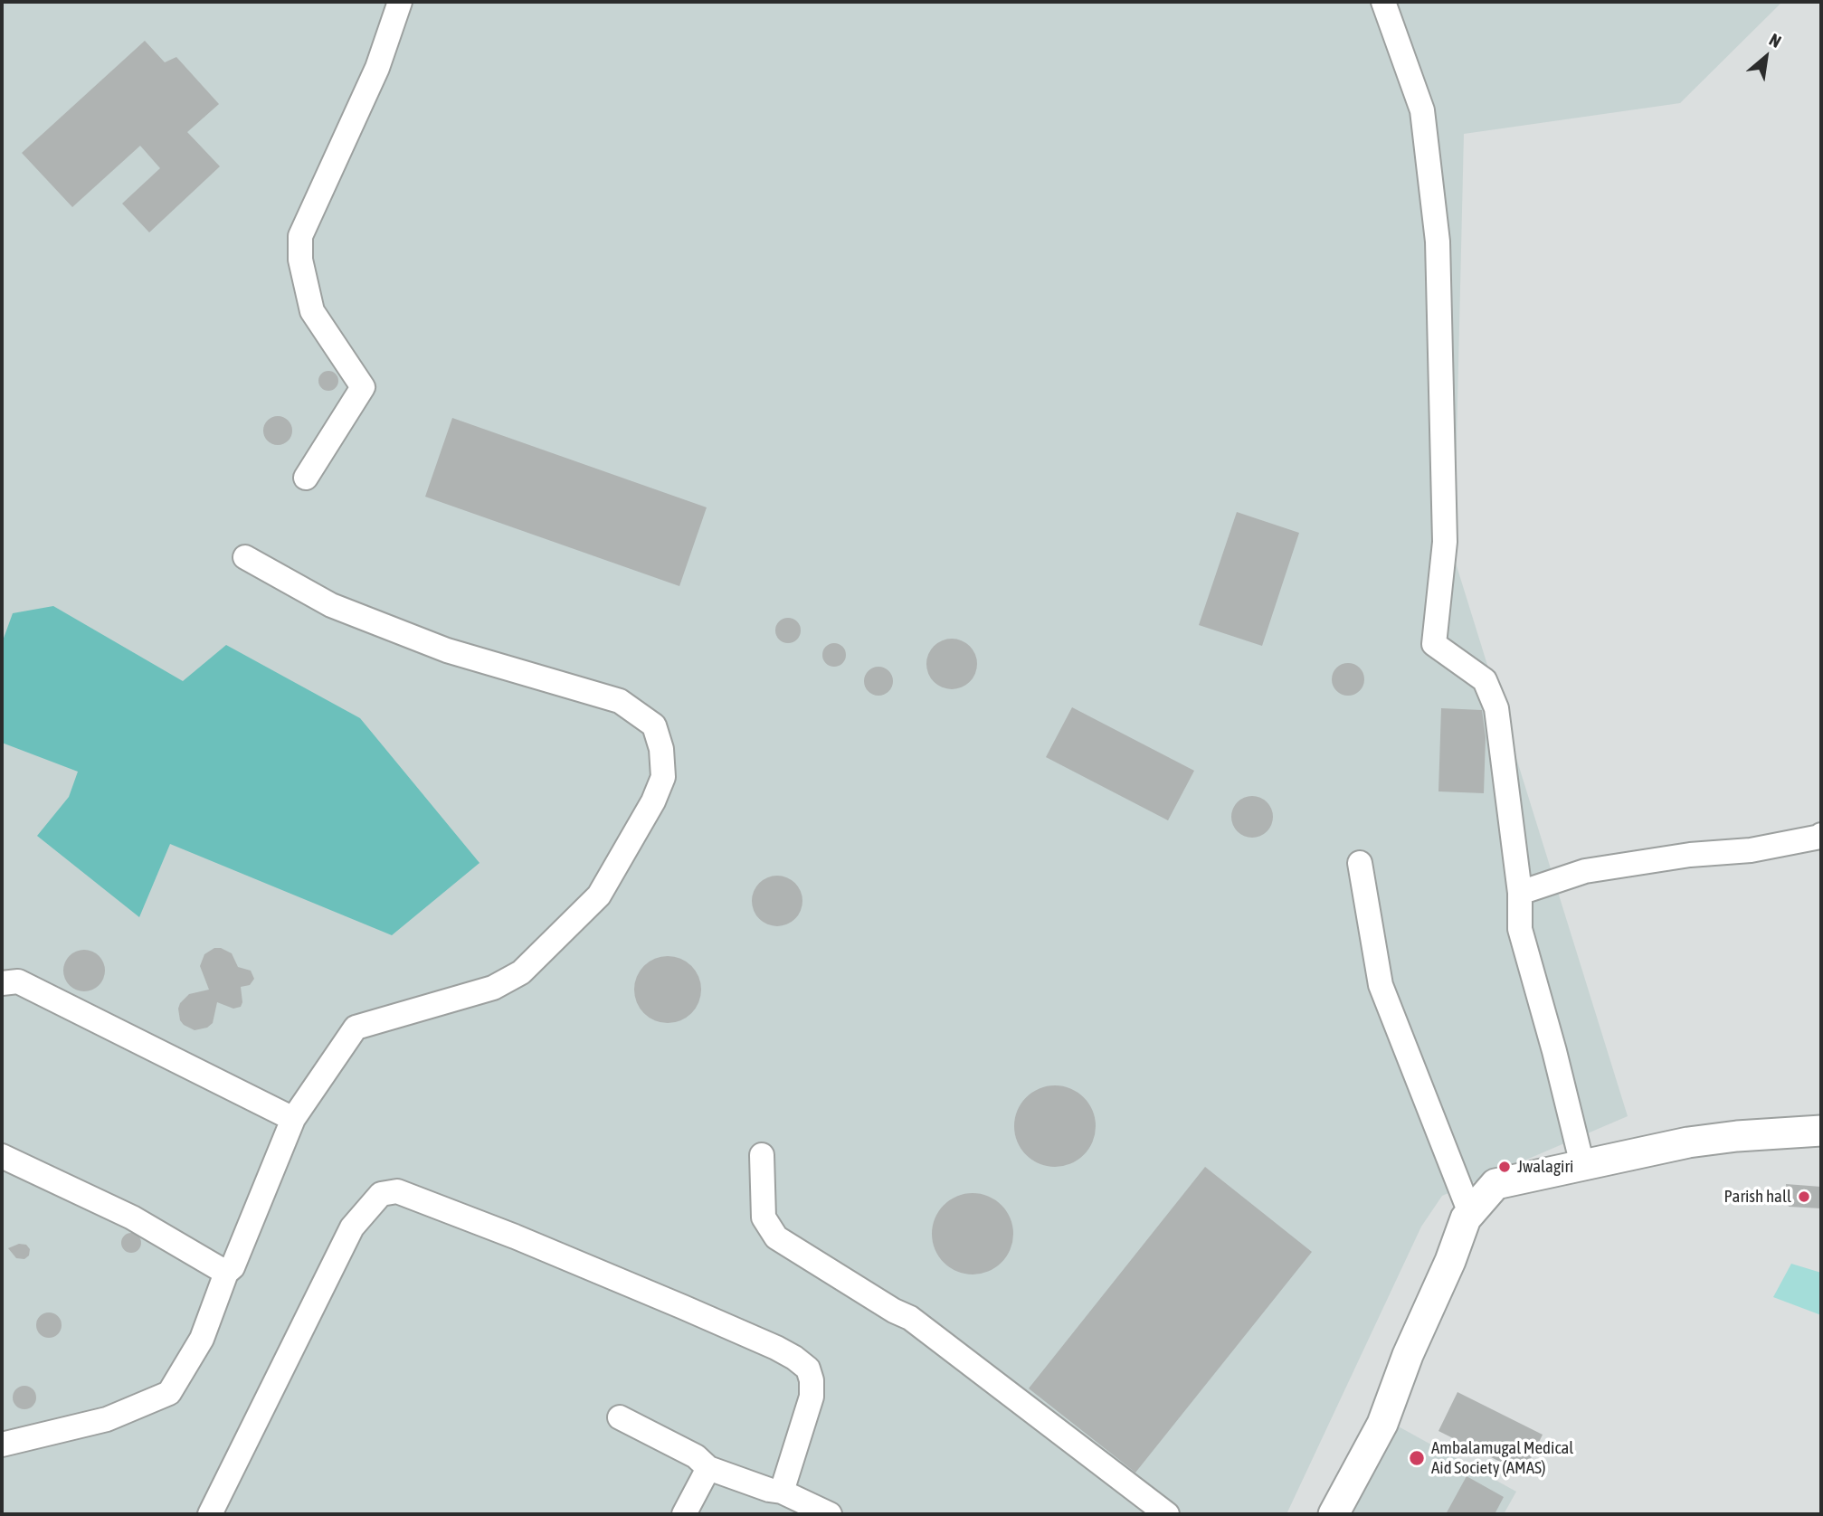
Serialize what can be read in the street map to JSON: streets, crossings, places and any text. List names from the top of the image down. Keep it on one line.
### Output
{"places":["Jwalagiri","Parish hall","Ambalamugal Medical Aid Society (AMAS)"],"north":"top right"}
